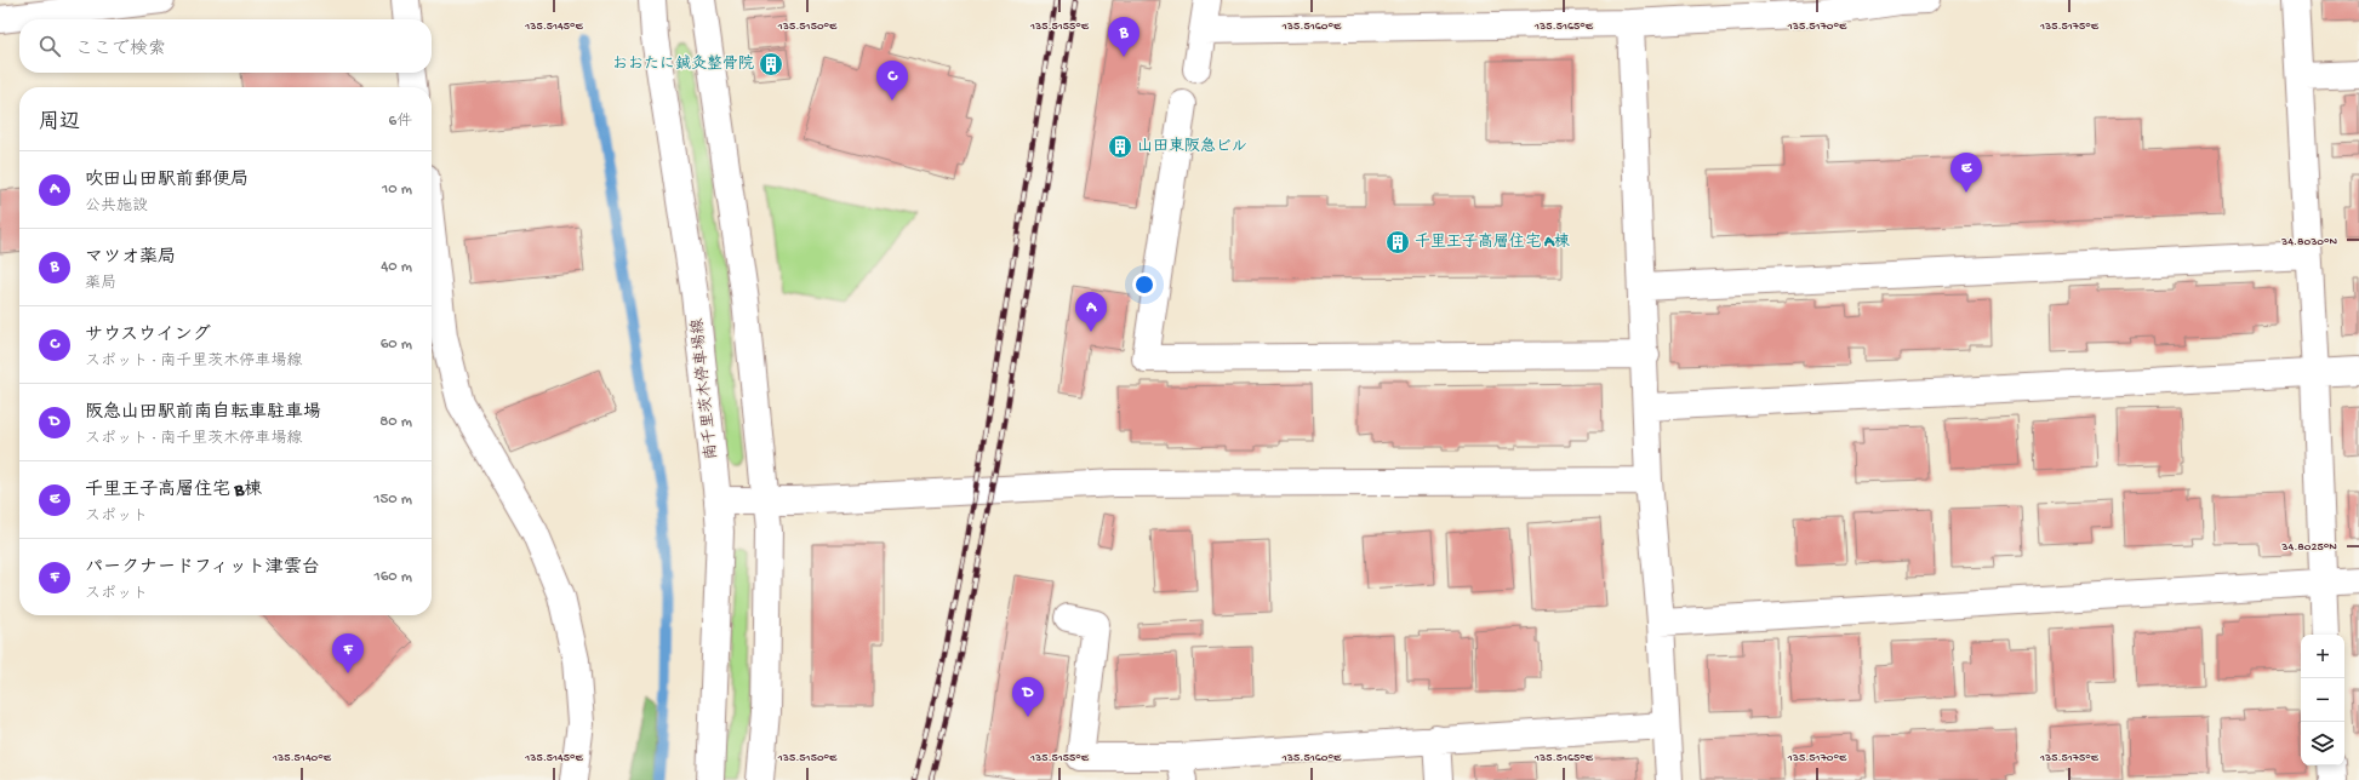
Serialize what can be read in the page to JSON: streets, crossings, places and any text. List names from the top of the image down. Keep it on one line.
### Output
{"streets":{"street":["南千里茨木停車場線"]},"places":{"building":["おおたに鍼灸整骨院","山田東阪急ビル","千里王子高層住宅 A棟"]},"page":{"pins":["B","C","E","A","F","D"],"search":"ここで検索","heading":["周辺","6件"],"list":[{"mark":"A","name":"吹田山田駅前郵便局","note":"公共施設","value":"10 m"},{"mark":"B","name":"マツオ薬局","note":"薬局","value":"40 m"},{"mark":"C","name":"サウスウイング","note":"スポット · 南千里茨木停車場線","value":"60 m"},{"mark":"D","name":"阪急山田駅前南自転車駐車場","note":"スポット · 南千里茨木停車場線","value":"80 m"},{"mark":"E","name":"千里王子高層住宅 B棟","note":"スポット","value":"150 m"},{"mark":"F","name":"パークナードフィット津雲台","note":"スポット","value":"160 m"}],"map_buttons":["+","−"]},"coordinates":["135.5145°E","135.5150°E","135.5155°E","135.5160°E","135.5165°E","135.5170°E","135.5175°E","34.8030°N","34.8025°N","135.5140°E"]}
